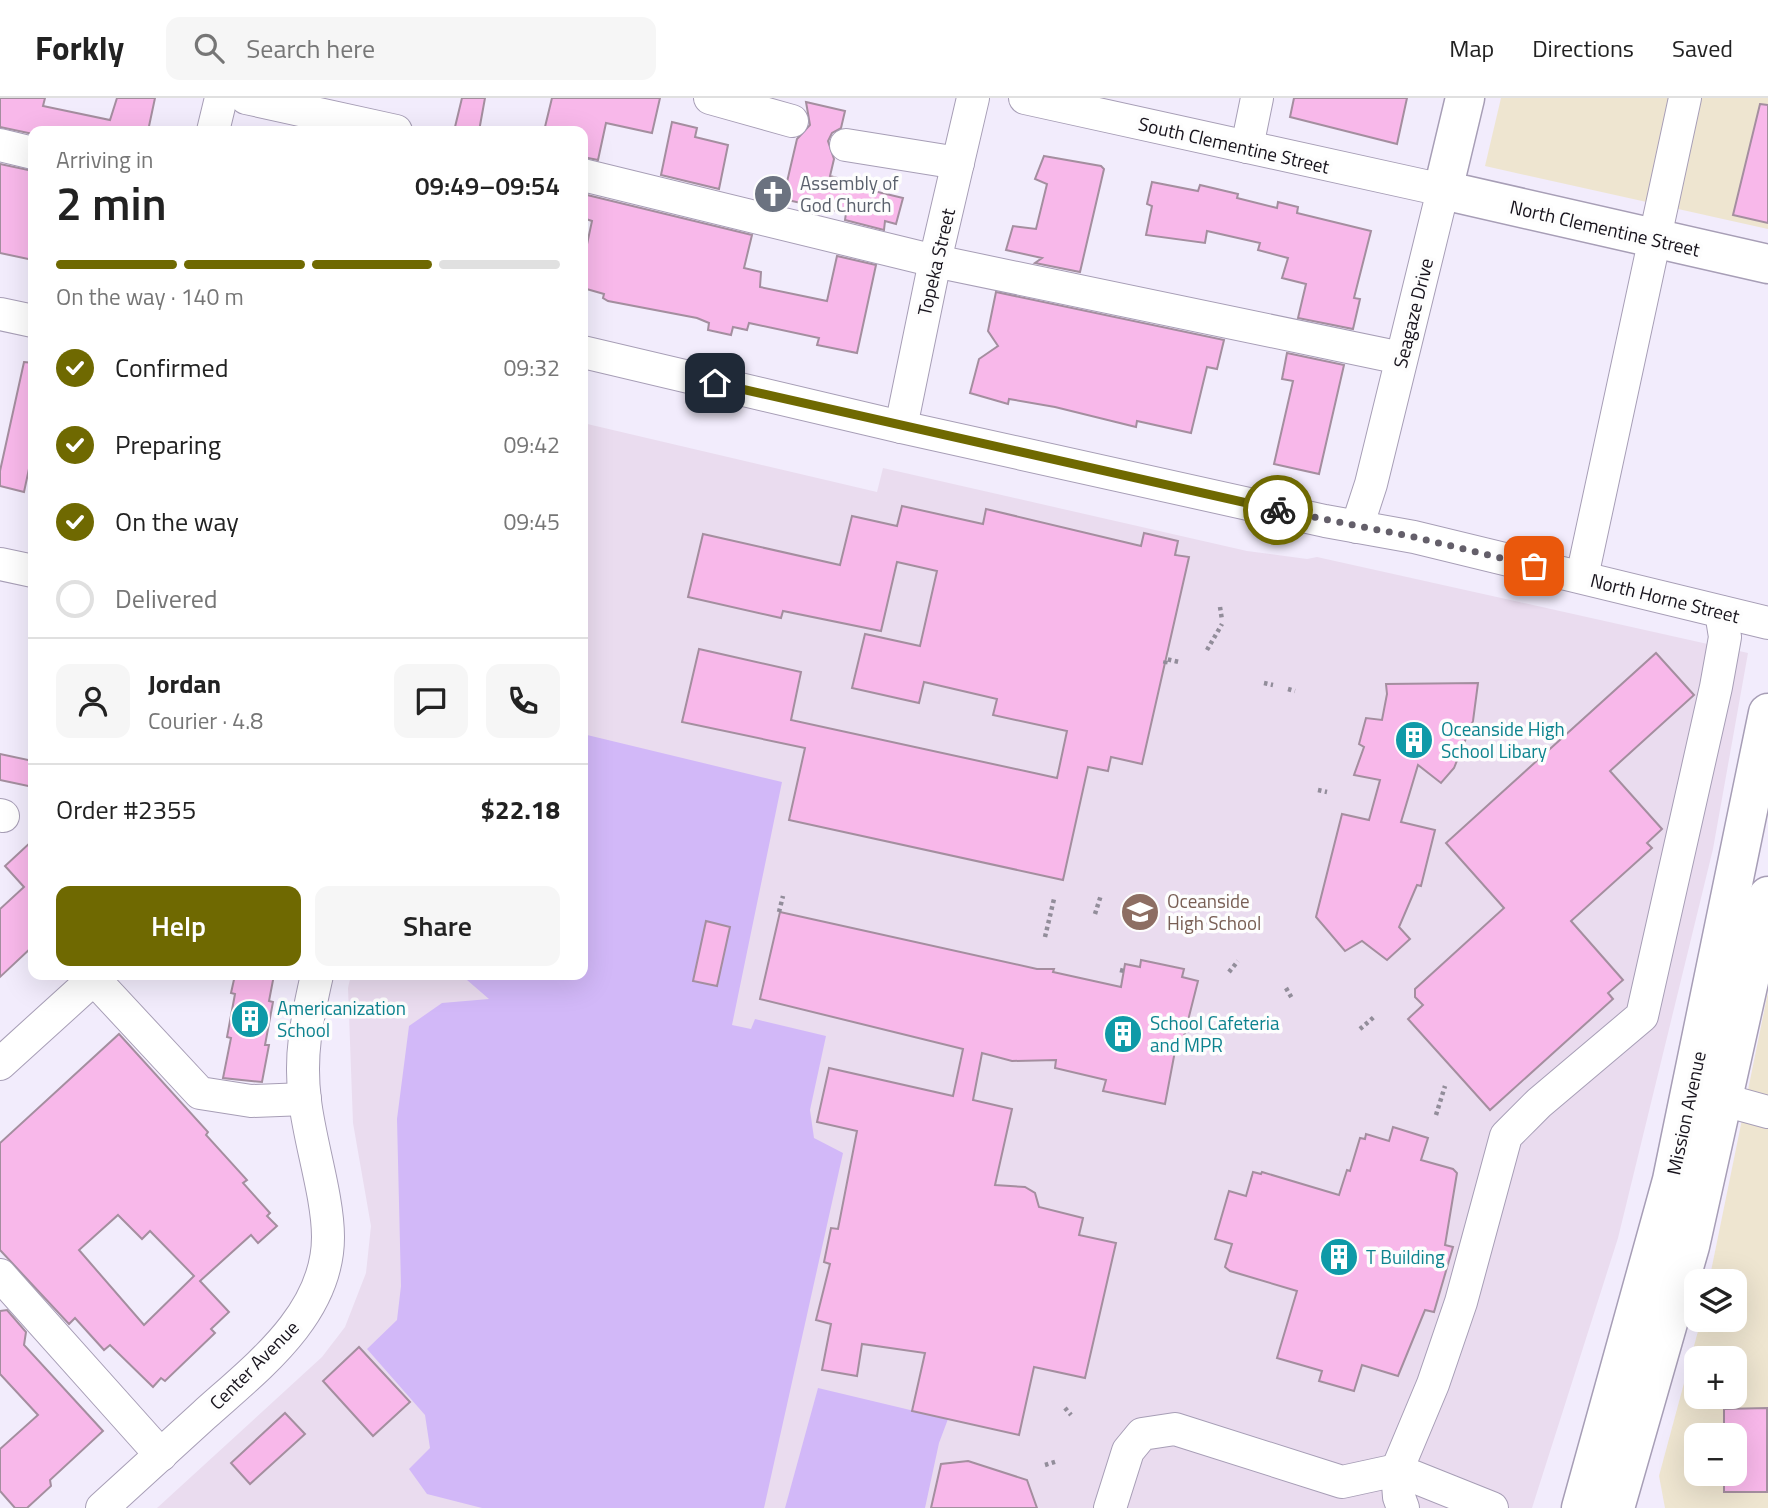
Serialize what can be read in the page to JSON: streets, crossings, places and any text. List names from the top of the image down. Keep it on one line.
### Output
{"streets":{"main road":["North Clementine Street","Mission Avenue"],"street":["South Clementine Street","Topeka Street","Seagaze Drive","North Horne Street","Center Avenue"]},"crossings":[["South Clementine Street","North Clementine Street"],["South Clementine Street","Seagaze Drive"],["North Clementine Street","Seagaze Drive"],["Topeka Street","North Horne Street"],["Seagaze Drive","North Horne Street"]],"places":{"church":["Assembly of God Church"],"building":["Oceanside High School Libary","Americanization School","School Cafeteria and MPR","T Building"],"school or university":["Oceanside High School"]},"page":{"header":"Forkly","search":"Search here","nav":["Map","Directions","Saved"],"heading":["2 min","Arriving in","09:49–09:54"],"panel":["Jordan","Courier · 4.8","Order #2355","$22.18"],"bar":"On the way · 140 m","list":[["Confirmed","09:32"],["Preparing","09:42"],["On the way","09:45"],"Delivered"],"buttons":["Help","Share"],"map_buttons":["+","−"]}}
